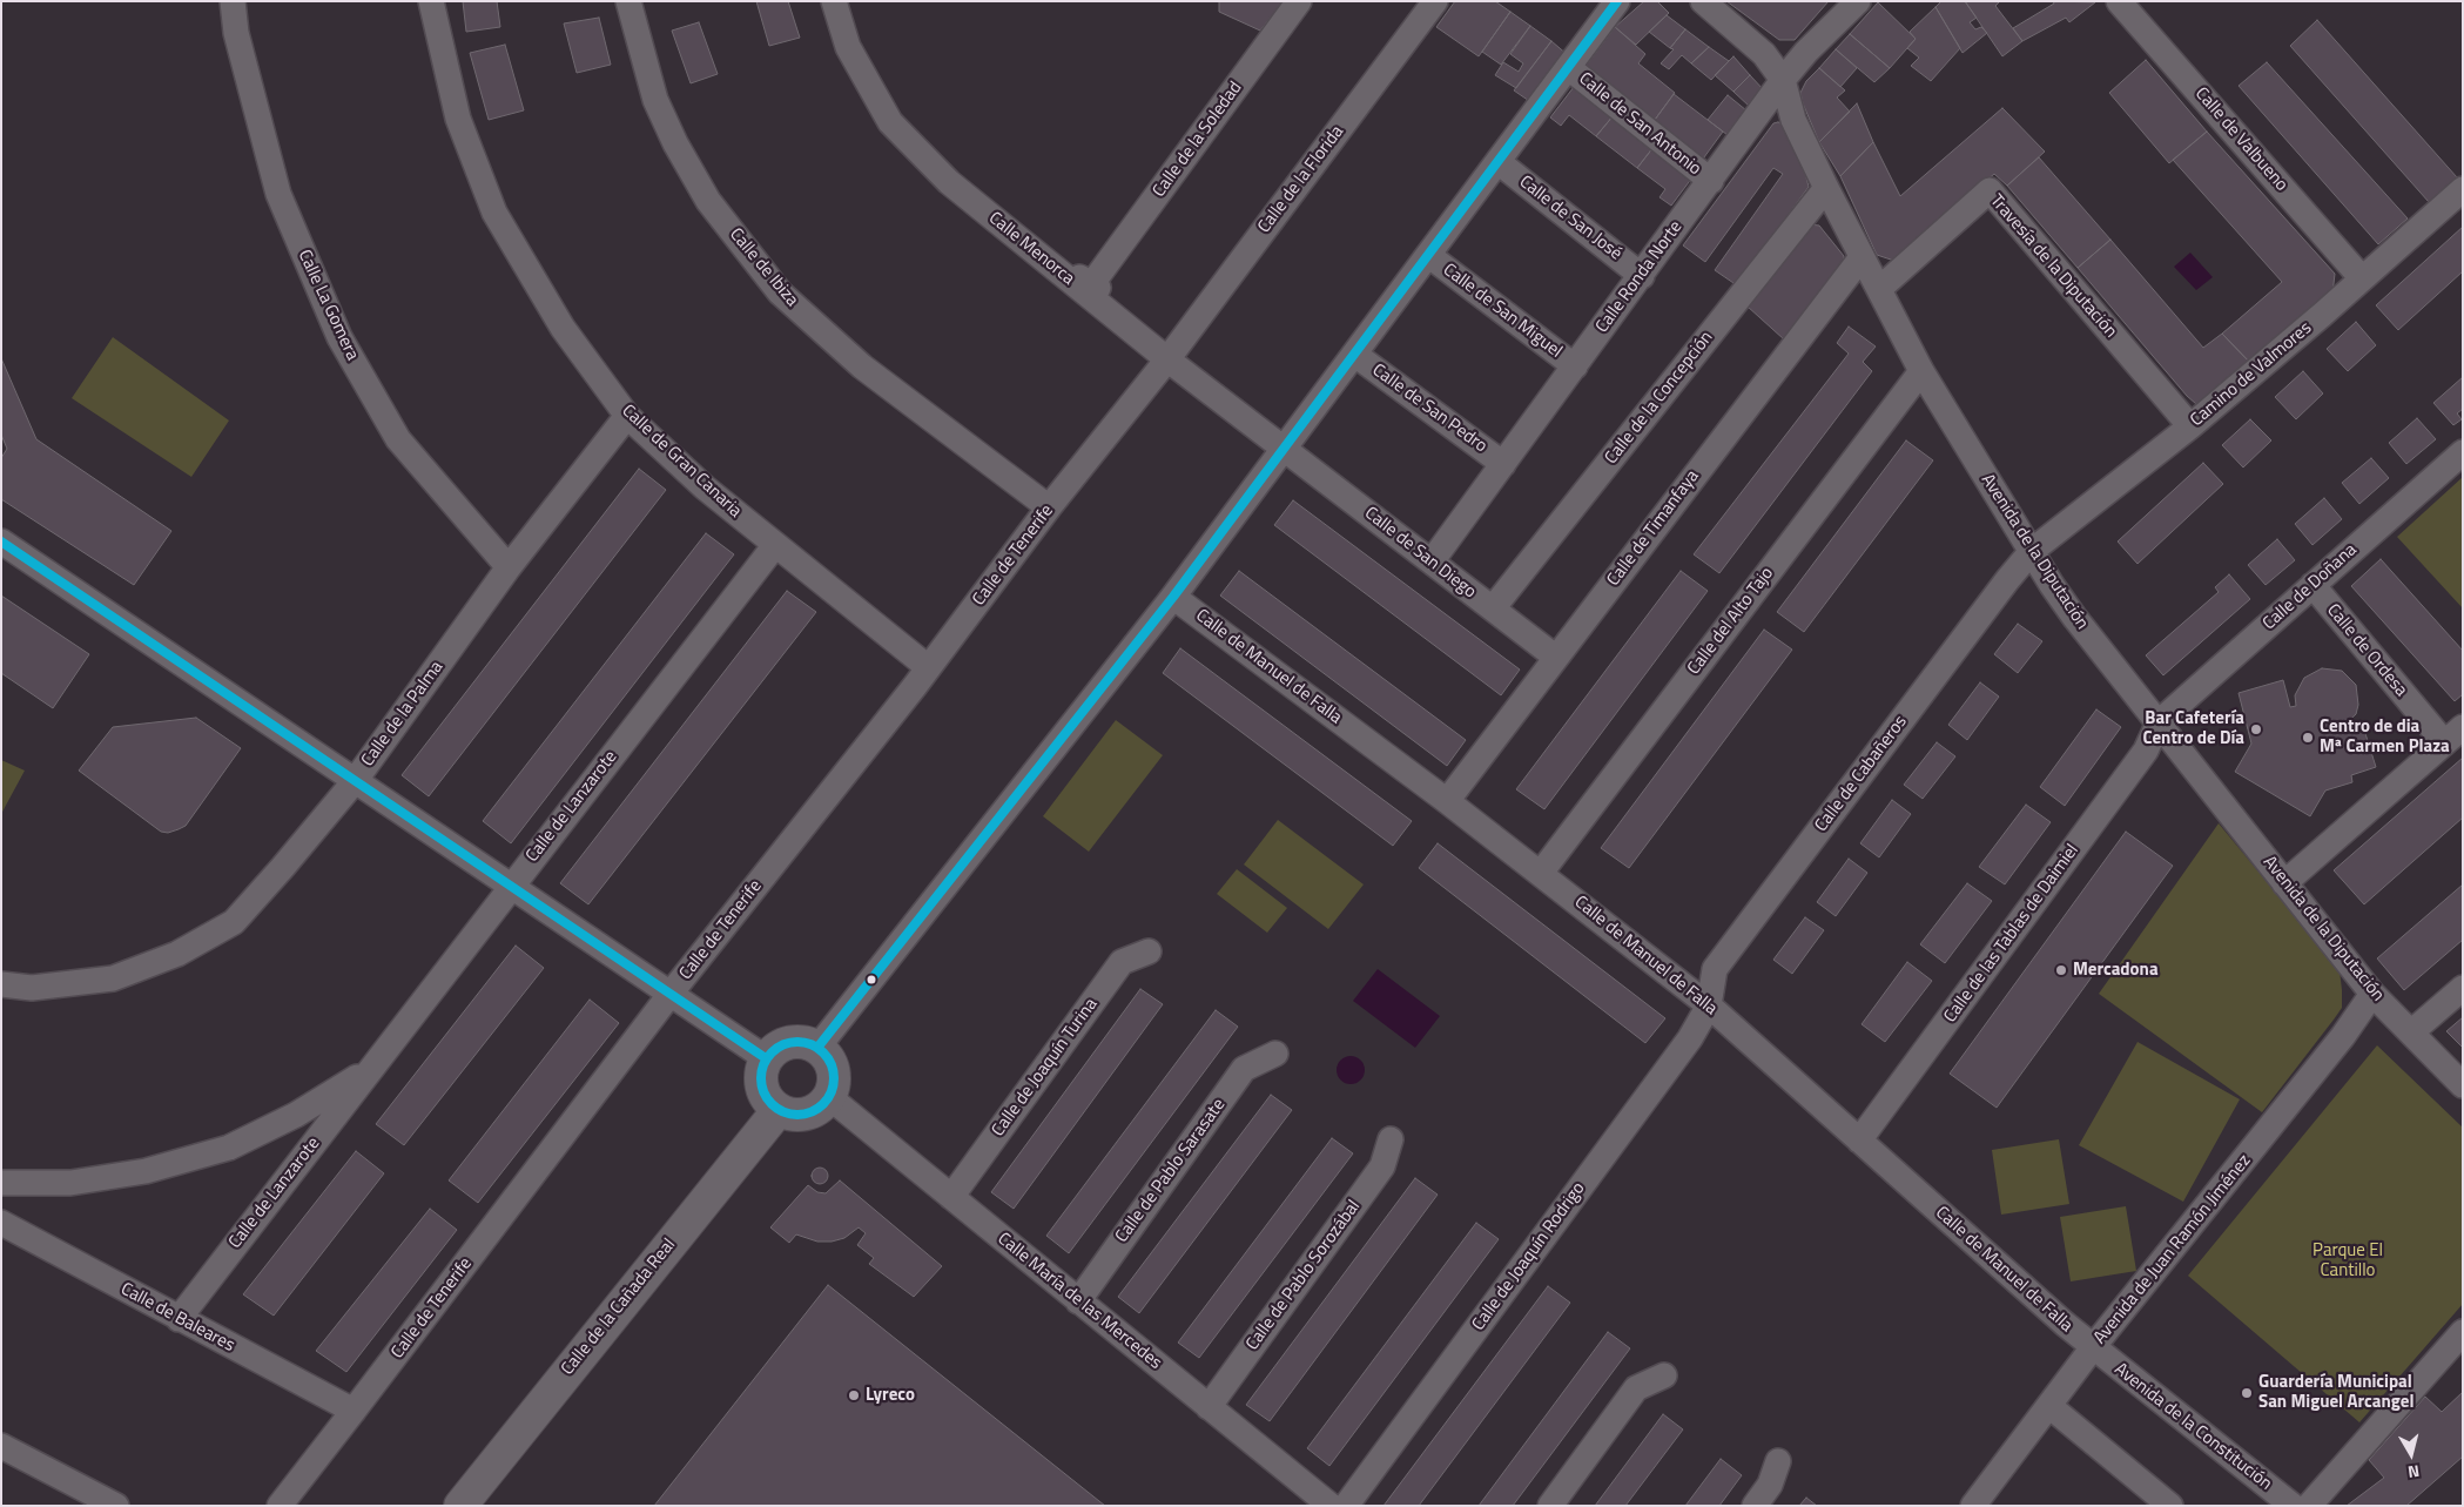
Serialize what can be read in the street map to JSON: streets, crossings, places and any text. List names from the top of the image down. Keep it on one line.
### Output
{"streets":{"street":["Calle de San Antonio","Calle de la Soledad","Calle de Valbueno","Calle de la Florida","Calle de San José","Calle Menorca","Travesía de la Diputación","Calle de Ibiza","Calle Ronda Norte","Calle La Gomera","Calle de San Miguel","Camino de Valmores","Calle de la Concepción","Calle de San Pedro","Calle de Gran Canaria","Calle de Timanfaya","Avenida de la Diputación","Calle de San Diego","Calle de Tenerife","Calle de Doñana","Calle del Alto Tajo","Calle de Ordesa","Calle de Manuel de Falla","Calle de la Palma","Calle de Cabañeros","Calle de Lanzarote","Calle de las Tablas de Daimiel","Calle de Joaquín Turina","Calle de Pablo Sarasate","Avenida de Juan Ramón Jiménez","Calle de Joaquín Rodrigo","Calle de Pablo Sorozábal","Calle María de las Mercedes","Calle de la Cañada Real","Calle de Baleares","Avenida de la Constitución"]},"crossings":[["Calle de San Antonio","Calle Ronda Norte"],["Calle de la Soledad","Calle Menorca"],["Calle de Valbueno","Camino de Valmores"],["Calle de la Florida","Calle Menorca"],["Calle de la Florida","Calle de Tenerife"],["Calle de San José","Calle Ronda Norte"],["Calle Menorca","Calle de San Diego"],["Calle Menorca","Calle de Tenerife"],["Travesía de la Diputación","Camino de Valmores"],["Travesía de la Diputación","Avenida de la Diputación"],["Calle de Ibiza","Calle de Tenerife"],["Calle Ronda Norte","Calle de San Miguel"],["Calle Ronda Norte","Calle de San Pedro"],["Calle Ronda Norte","Avenida de la Diputación"],["Calle Ronda Norte","Calle de San Diego"],["Calle La Gomera","Calle de la Palma"],["Camino de Valmores","Avenida de la Diputación"],["Camino de Valmores","Calle de Cabañeros"],["Calle de la Concepción","Avenida de la Diputación"],["Calle de la Concepción","Calle de San Diego"],["Calle de Gran Canaria","Calle de Tenerife"],["Calle de Gran Canaria","Calle de la Palma"],["Calle de Gran Canaria","Calle de Lanzarote"],["Calle de Timanfaya","Avenida de la Diputación"],["Calle de Timanfaya","Calle de San Diego"],["Calle de Timanfaya","Calle de Manuel de Falla"],["Avenida de la Diputación","Calle de Doñana"],["Avenida de la Diputación","Calle del Alto Tajo"],["Avenida de la Diputación","Calle de Cabañeros"],["Avenida de la Diputación","Calle de las Tablas de Daimiel"],["Avenida de la Diputación","Avenida de Juan Ramón Jiménez"],["Calle de Tenerife","Calle de Baleares"],["Calle de Doñana","Calle de Ordesa"],["Calle de Doñana","Calle de las Tablas de Daimiel"],["Calle del Alto Tajo","Calle de Manuel de Falla"],["Calle de Manuel de Falla","Calle de Cabañeros"],["Calle de Manuel de Falla","Calle de las Tablas de Daimiel"],["Calle de Manuel de Falla","Avenida de Juan Ramón Jiménez"],["Calle de Manuel de Falla","Calle de Joaquín Rodrigo"],["Calle de Manuel de Falla","Avenida de la Constitución"],["Calle de Cabañeros","Calle de Joaquín Rodrigo"],["Calle de Lanzarote","Calle de Baleares"],["Calle de Joaquín Turina","Calle María de las Mercedes"],["Calle de Pablo Sarasate","Calle María de las Mercedes"],["Avenida de Juan Ramón Jiménez","Avenida de la Constitución"],["Calle de Pablo Sorozábal","Calle María de las Mercedes"],["Calle María de las Mercedes","Calle de la Cañada Real"]],"parks":["Parque El Cantillo"],"places":["Bar Cafetería Centro de Día","Centro de dia Mª Carmen Plaza","Mercadona","Guardería Municipal San Miguel Arcangel","Lyreco"],"north":"bottom"}
